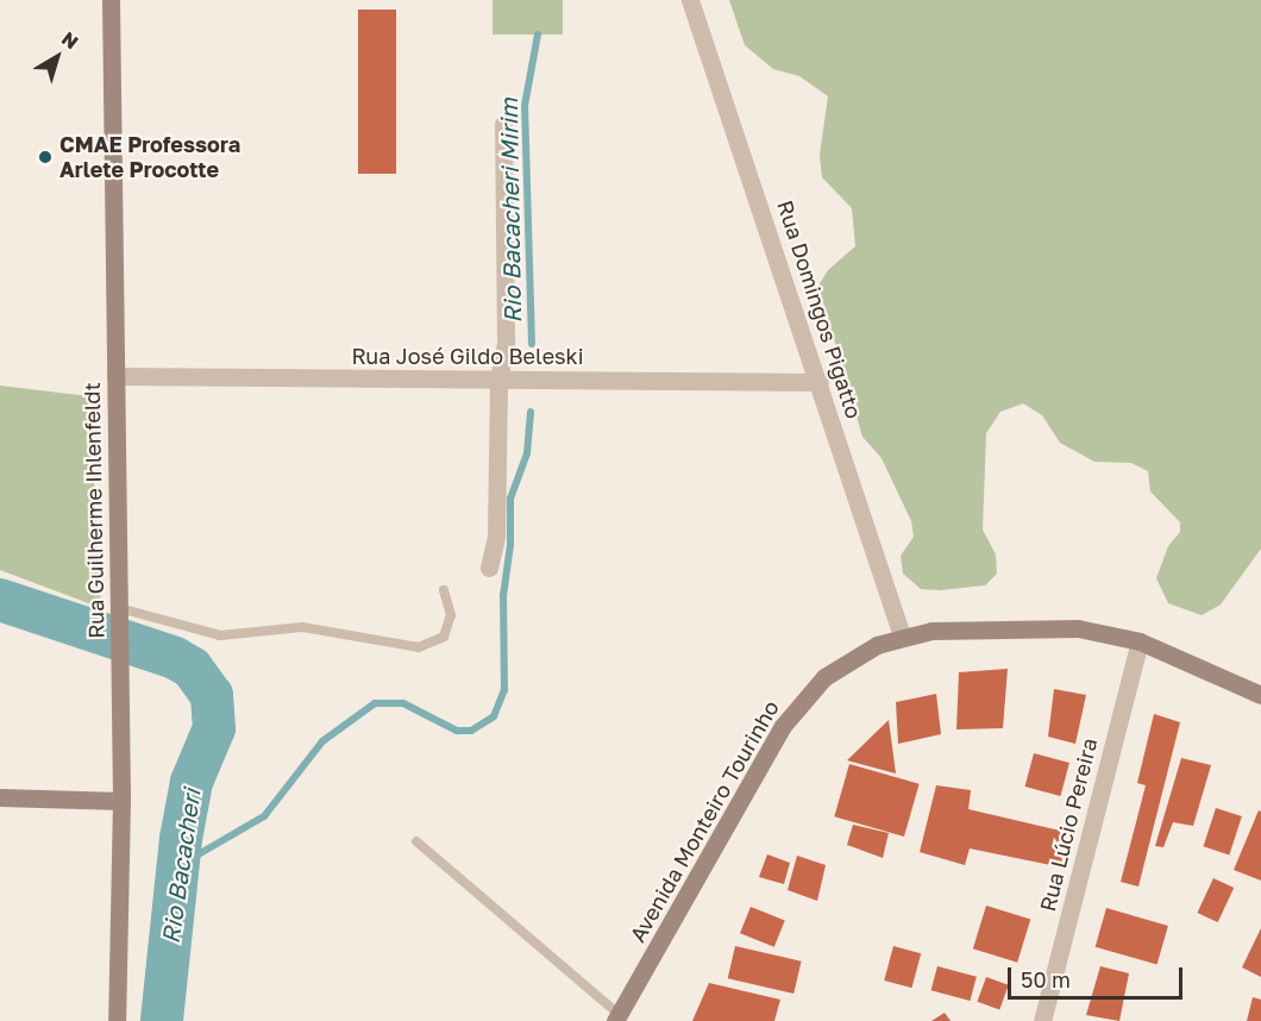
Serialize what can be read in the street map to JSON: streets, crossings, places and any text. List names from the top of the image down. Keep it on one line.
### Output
{"streets":{"main road":["Rua Guilherme Ihlenfeldt","Avenida Monteiro Tourinho"],"street":["Rua Domingos Pigatto","Rua José Gildo Beleski","Rua Lúcio Pereira"]},"crossings":[["Rua Domingos Pigatto","Rua José Gildo Beleski"],["Rua Domingos Pigatto","Avenida Monteiro Tourinho"],["Rua José Gildo Beleski","Rua Guilherme Ihlenfeldt"],["Avenida Monteiro Tourinho","Rua Lúcio Pereira"]],"water":["Rio Bacacheri Mirim","Rio Bacacheri"],"places":["CMAE Professora Arlete Procotte"],"scale_bar":"50 m","north":"top right"}
